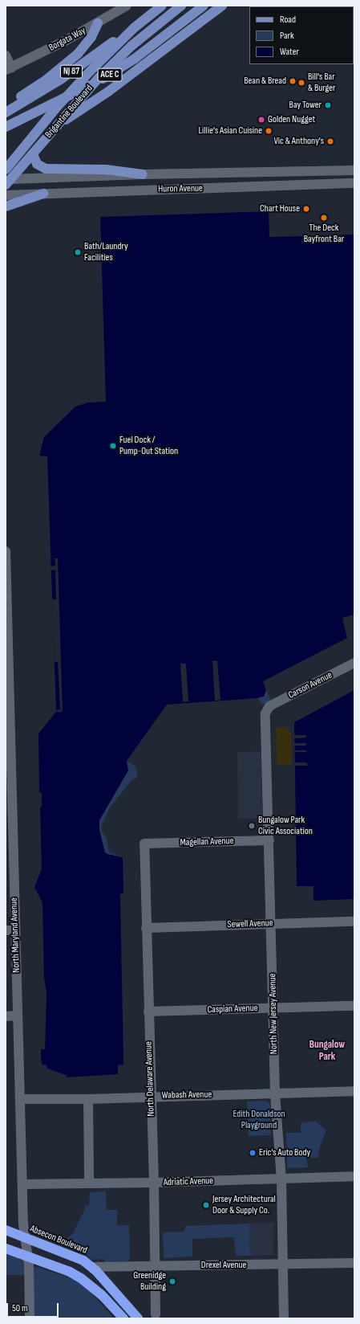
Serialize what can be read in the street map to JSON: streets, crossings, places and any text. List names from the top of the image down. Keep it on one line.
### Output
{"streets":{"highway":["Absecon Boulevard"],"main road":["NJ 87","ACE C","Brigantine Boulevard"],"street":["Borgata Way","Huron Avenue","Carson Avenue","Magellan Avenue","Sewell Avenue","North Maryland Avenue","Caspian Avenue","North New Jersey Avenue","North Delaware Avenue","Wabash Avenue","Adriatic Avenue","Drexel Avenue"]},"crossings":[["NJ 87","Brigantine Boulevard"],["Brigantine Boulevard","Huron Avenue"],["Carson Avenue","North New Jersey Avenue"],["Magellan Avenue","North New Jersey Avenue"],["Magellan Avenue","North Delaware Avenue"],["Sewell Avenue","North New Jersey Avenue"],["Sewell Avenue","North Delaware Avenue"],["North Maryland Avenue","Wabash Avenue"],["North Maryland Avenue","Adriatic Avenue"],["North Maryland Avenue","Absecon Boulevard"],["Caspian Avenue","North New Jersey Avenue"],["Caspian Avenue","North Delaware Avenue"],["North New Jersey Avenue","Wabash Avenue"],["North New Jersey Avenue","Adriatic Avenue"],["North New Jersey Avenue","Drexel Avenue"],["North Delaware Avenue","Wabash Avenue"],["North Delaware Avenue","Adriatic Avenue"],["North Delaware Avenue","Drexel Avenue"],["Absecon Boulevard","Drexel Avenue"]],"districts":["Bungalow Park"],"parks":["Edith Donaldson Playground"],"places":["Bean & Bread","Bill's Bar & Burger","Bay Tower","Golden Nugget","Lillie's Asian Cuisine","Vic & Anthony's","Chart House","The Deck Bayfront Bar","Bath/Laundry Facilities","Fuel Dock / Pump-Out Station","Bungalow Park Civic Association","Eric's Auto Body","Jersey Architectural Door & Supply Co.","Greenidge Building"],"legend":["Road","Park","Water"],"scale_bar":"50 m"}
